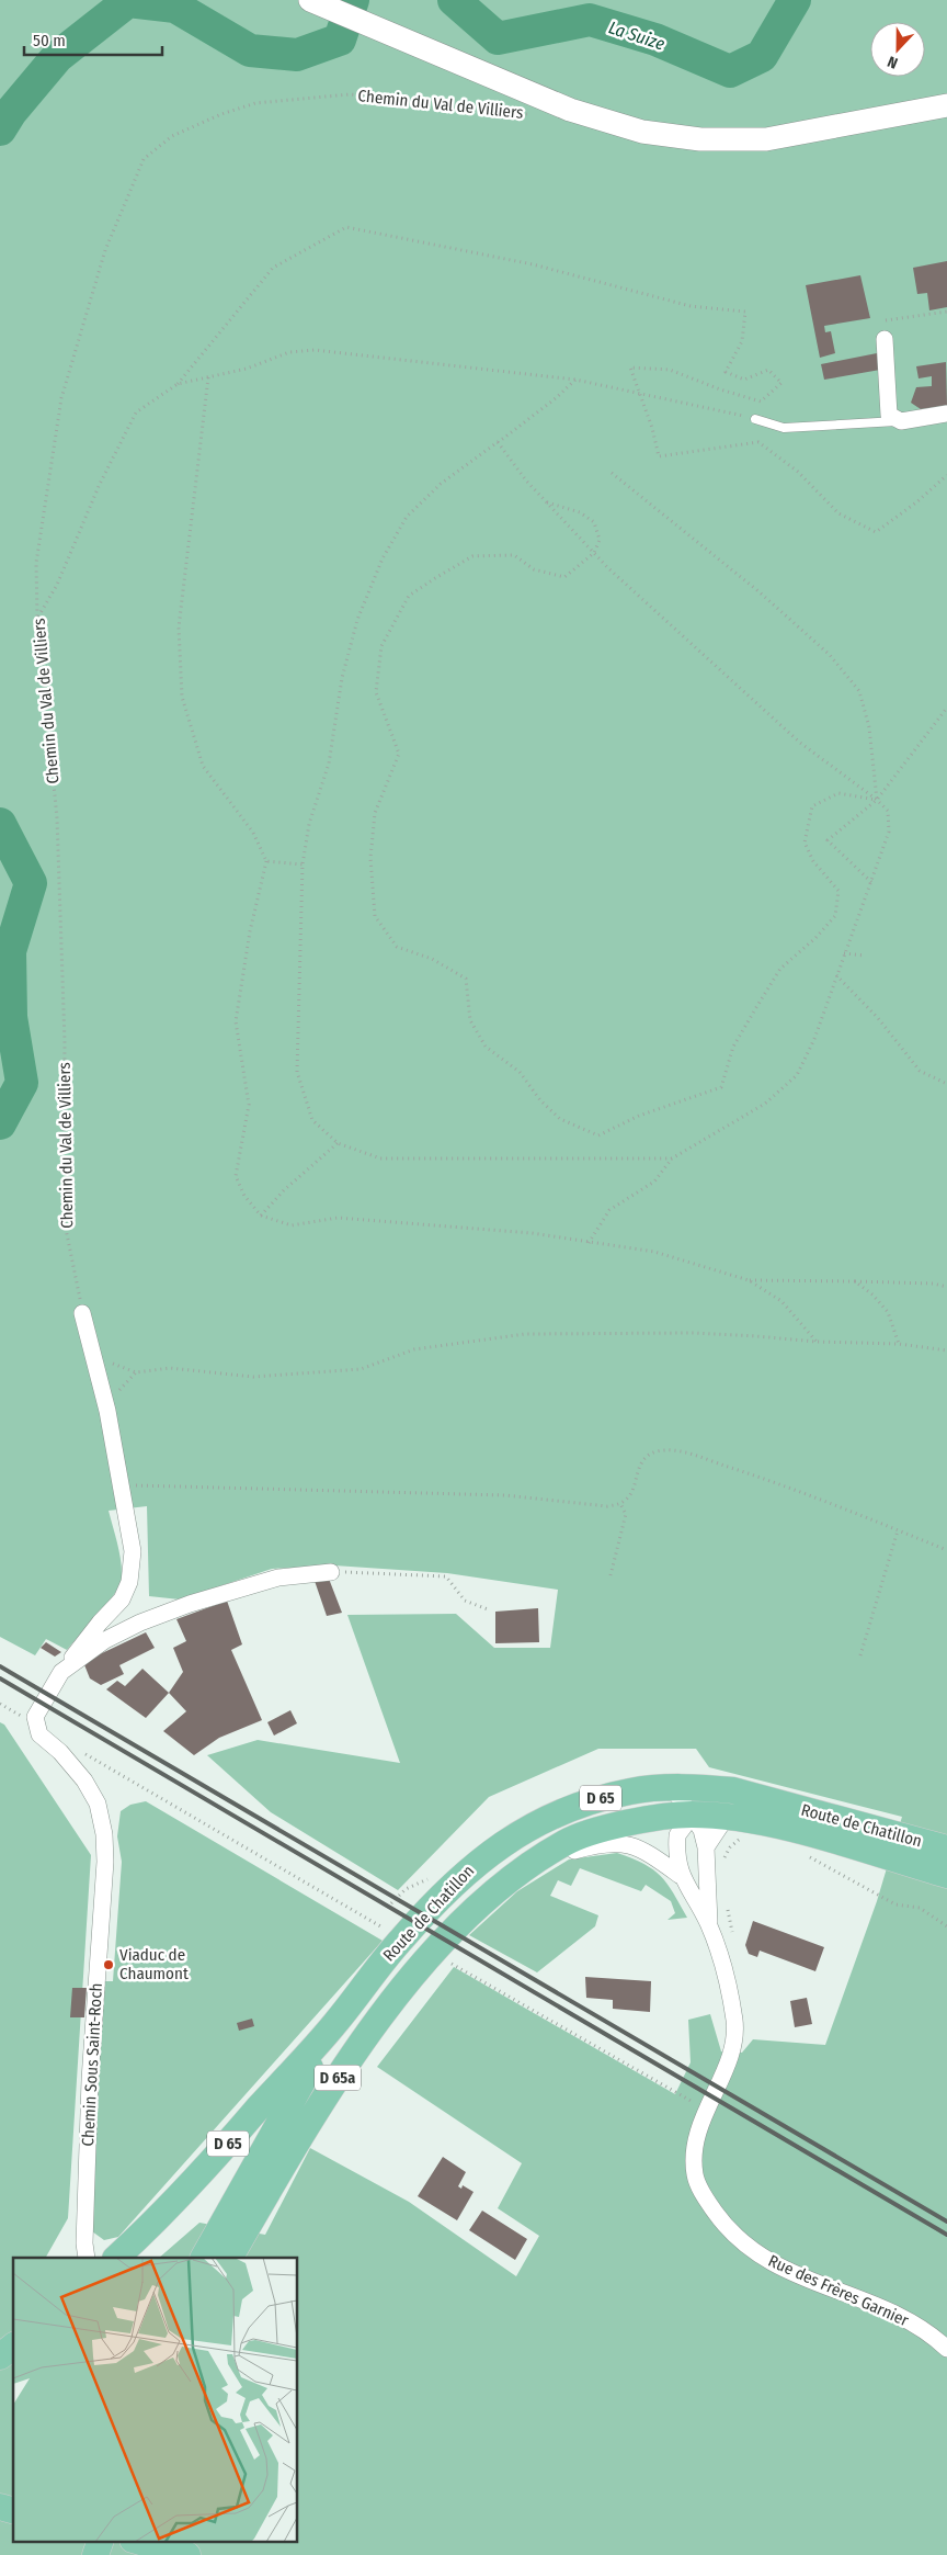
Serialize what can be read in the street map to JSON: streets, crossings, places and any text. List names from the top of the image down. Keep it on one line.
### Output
{"streets":{"main road":["D 65","Route de Chatillon","D 65a"],"street":["Chemin Sous Saint-Roch","Rue des Frères Garnier"],"path":["Chemin du Val de Villiers"]},"crossings":[["Route de Chatillon","D 65a"],["Route de Chatillon","Rue des Frères Garnier"]],"water":["La Suize"],"places":["Viaduc de Chaumont"],"scale_bar":"50 m","north":"bottom"}
